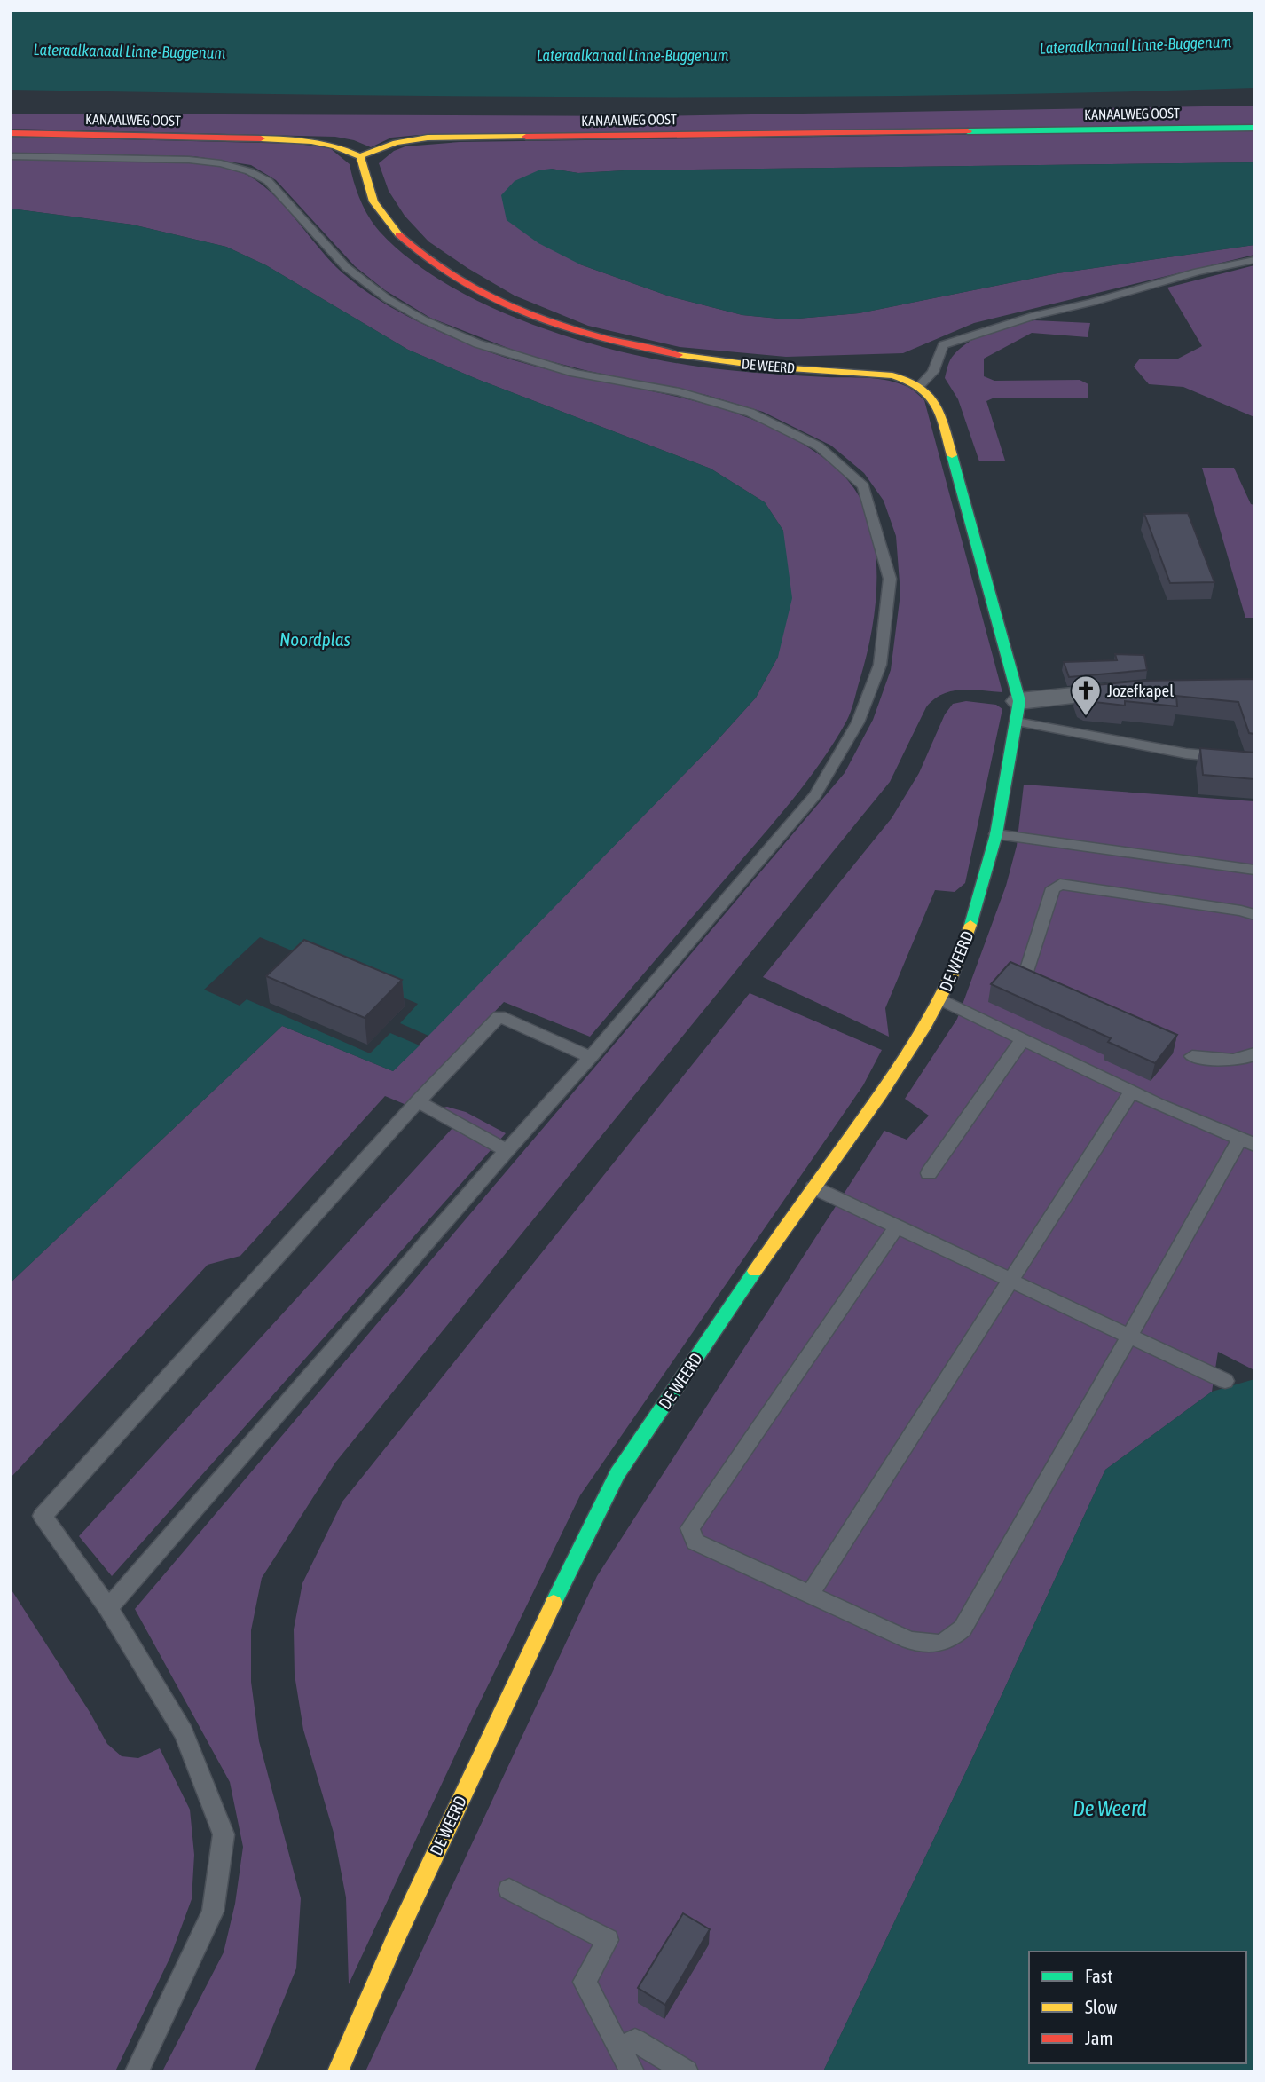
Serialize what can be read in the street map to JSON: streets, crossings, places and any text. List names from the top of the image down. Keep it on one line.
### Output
{"streets":{"street":["KANAALWEG OOST","DE WEERD"]},"crossings":[["KANAALWEG OOST","DE WEERD"]],"water":["Lateraalkanaal Linne-Buggenum","Noordplas","De Weerd"],"places":{"church":["Jozefkapel"]},"legend":["Fast","Slow","Jam"]}
